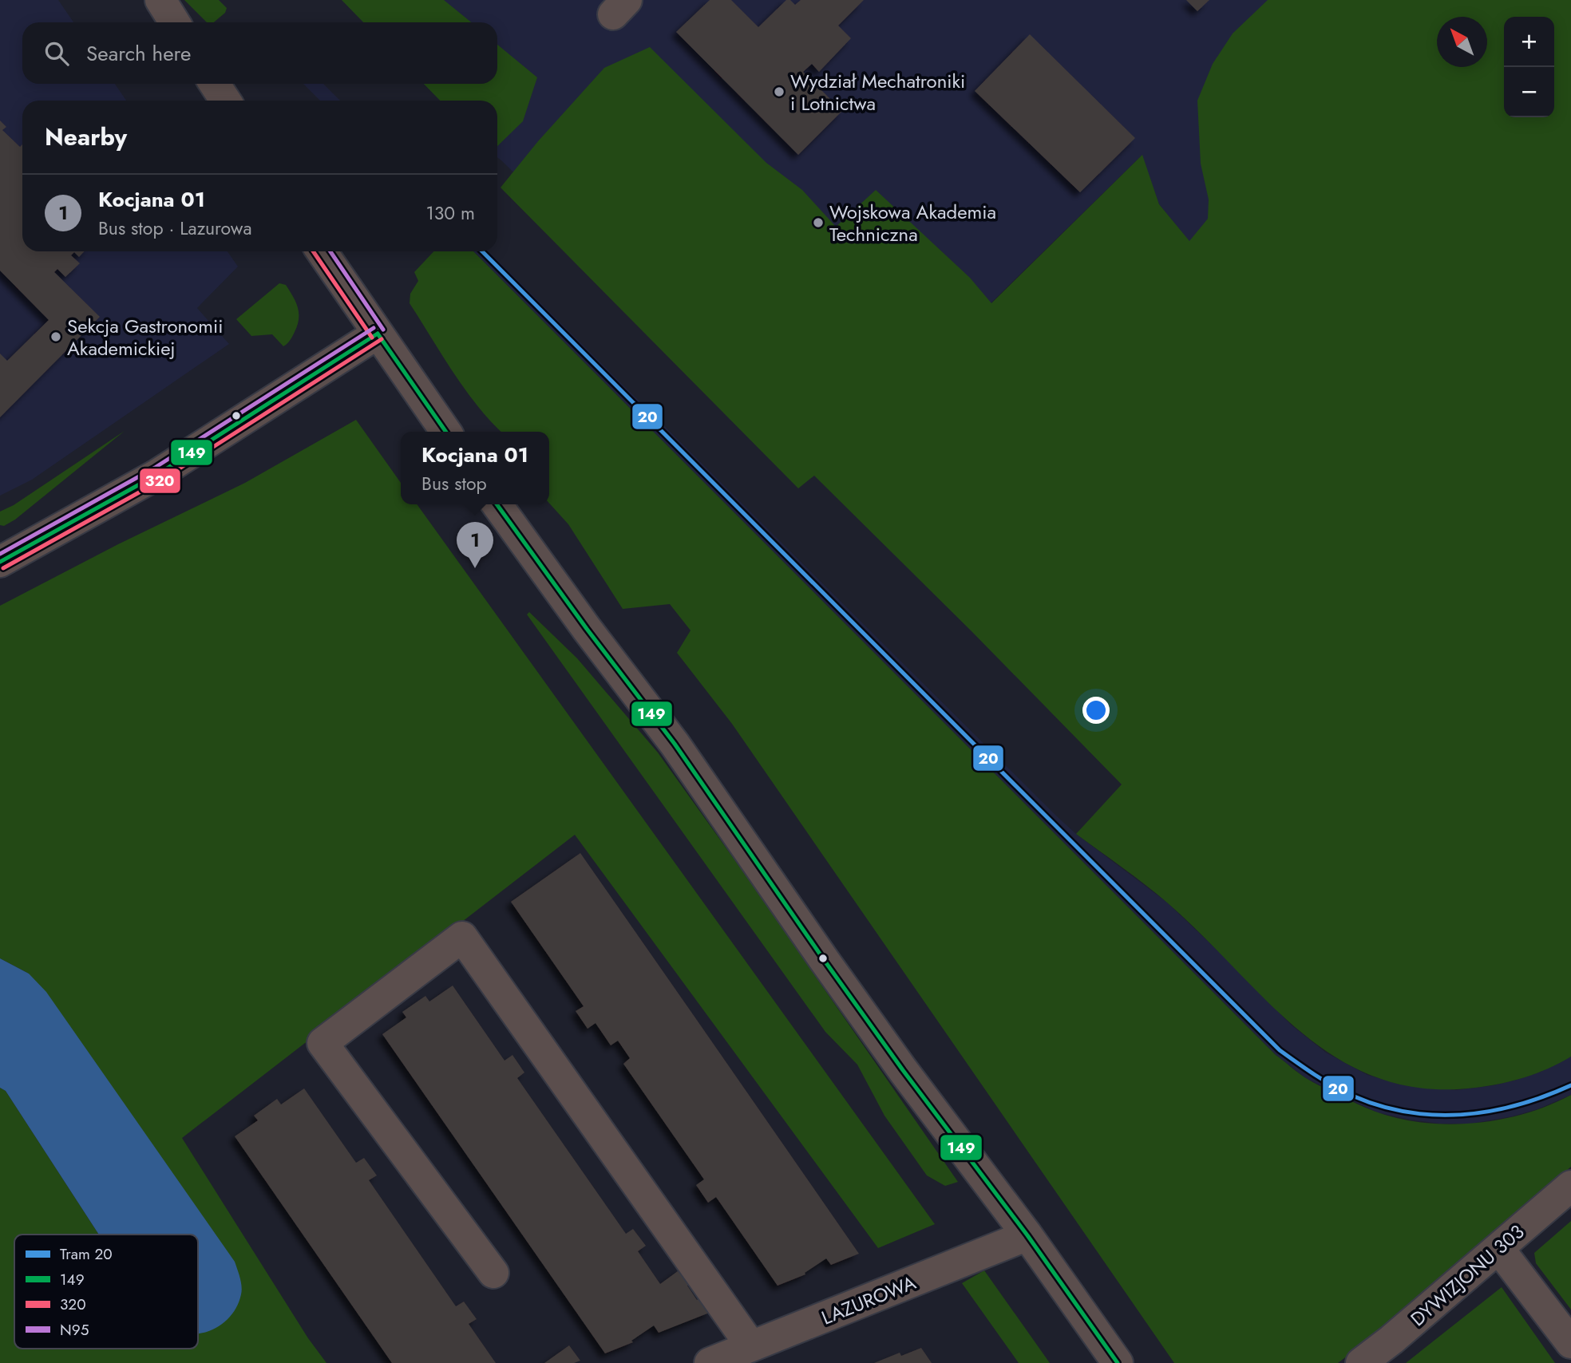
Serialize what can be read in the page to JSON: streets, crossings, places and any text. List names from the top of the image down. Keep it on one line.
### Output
{"streets":{"street":["DYWIZJONU 303","LAZUROWA"]},"places":["Wydział Mechatroniki i Lotnictwa","Wojskowa Akademia Techniczna","Sekcja Gastronomii Akademickiej"],"lines":["tram line 20","transit line 320","transit line N95","transit line 149"],"legend":["Tram 20","149","320","N95"],"north":"top left","page":{"map_buttons":["+","−"],"search":"Search here","heading":"Nearby","list":[{"mark":"1","name":"Kocjana 01","note":"Bus stop · Lazurowa","value":"130 m"}],"popup":["Kocjana 01","Bus stop"],"pins":"1"}}
